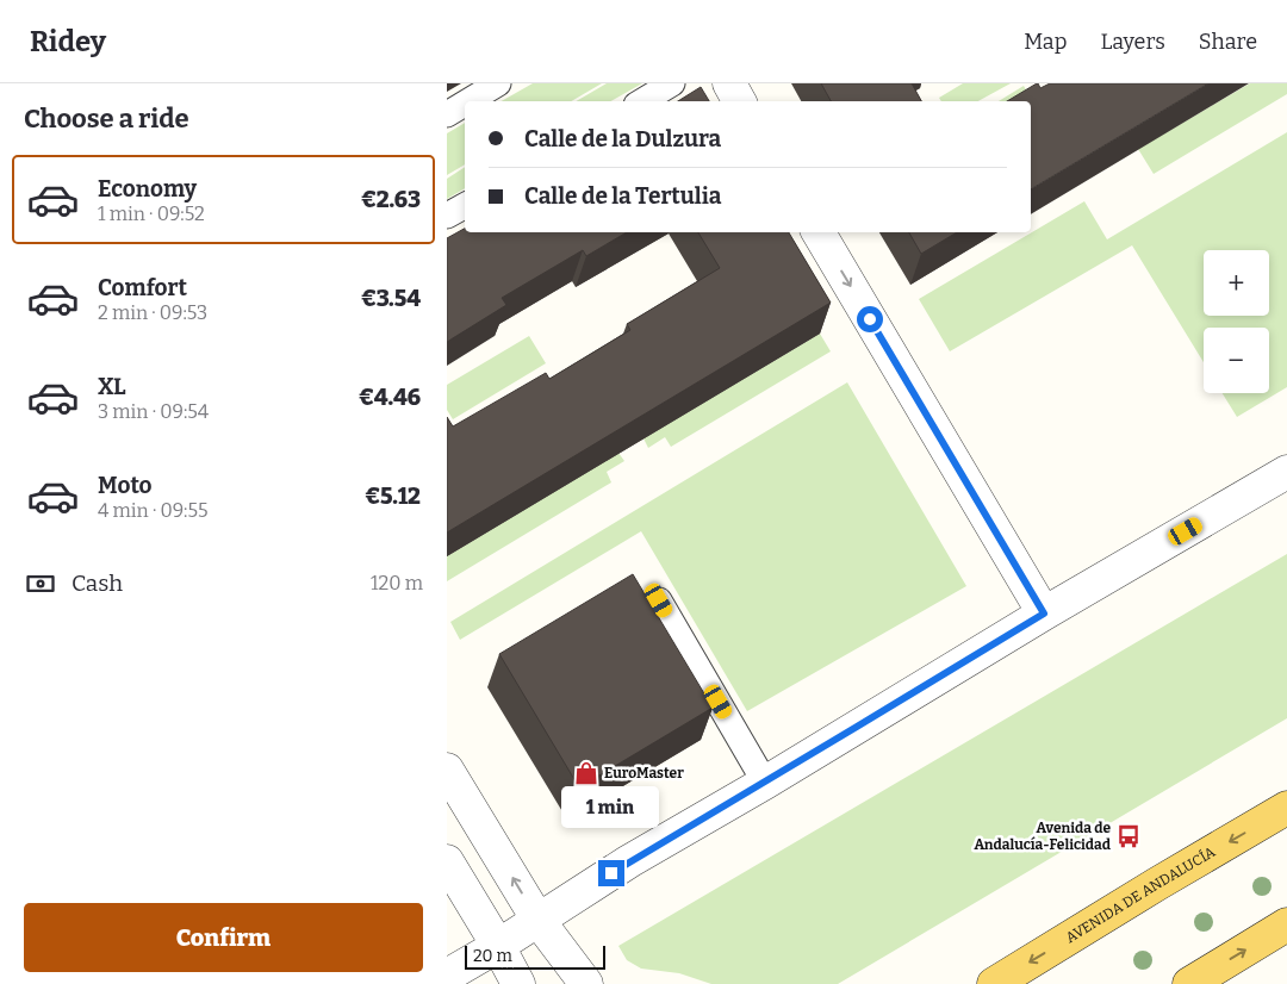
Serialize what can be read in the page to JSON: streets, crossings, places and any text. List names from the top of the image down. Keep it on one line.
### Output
{"streets":{"main road":["AVENIDA DE ANDALUCÍA"]},"places":{"shop":["EuroMaster"],"bus stop":["Avenida de Andalucía-Felicidad"]},"scale_bar":"20 m","page":{"header":"Ridey","nav":["Map","Layers","Share"],"heading":"Choose a ride","banner":["Calle de la Dulzura","Calle de la Tertulia"],"list":[{"name":"Economy","note":"1 min · 09:52","value":"€2.63"},{"name":"Comfort","note":"2 min · 09:53","value":"€3.54"},{"name":"XL","note":"3 min · 09:54","value":"€4.46"},{"name":"Moto","note":"4 min · 09:55","value":"€5.12"}],"map_buttons":["+","−"],"pay":["Cash","120 m"],"bubble":"1 min","buttons":"Confirm","scale":"20 m"}}
